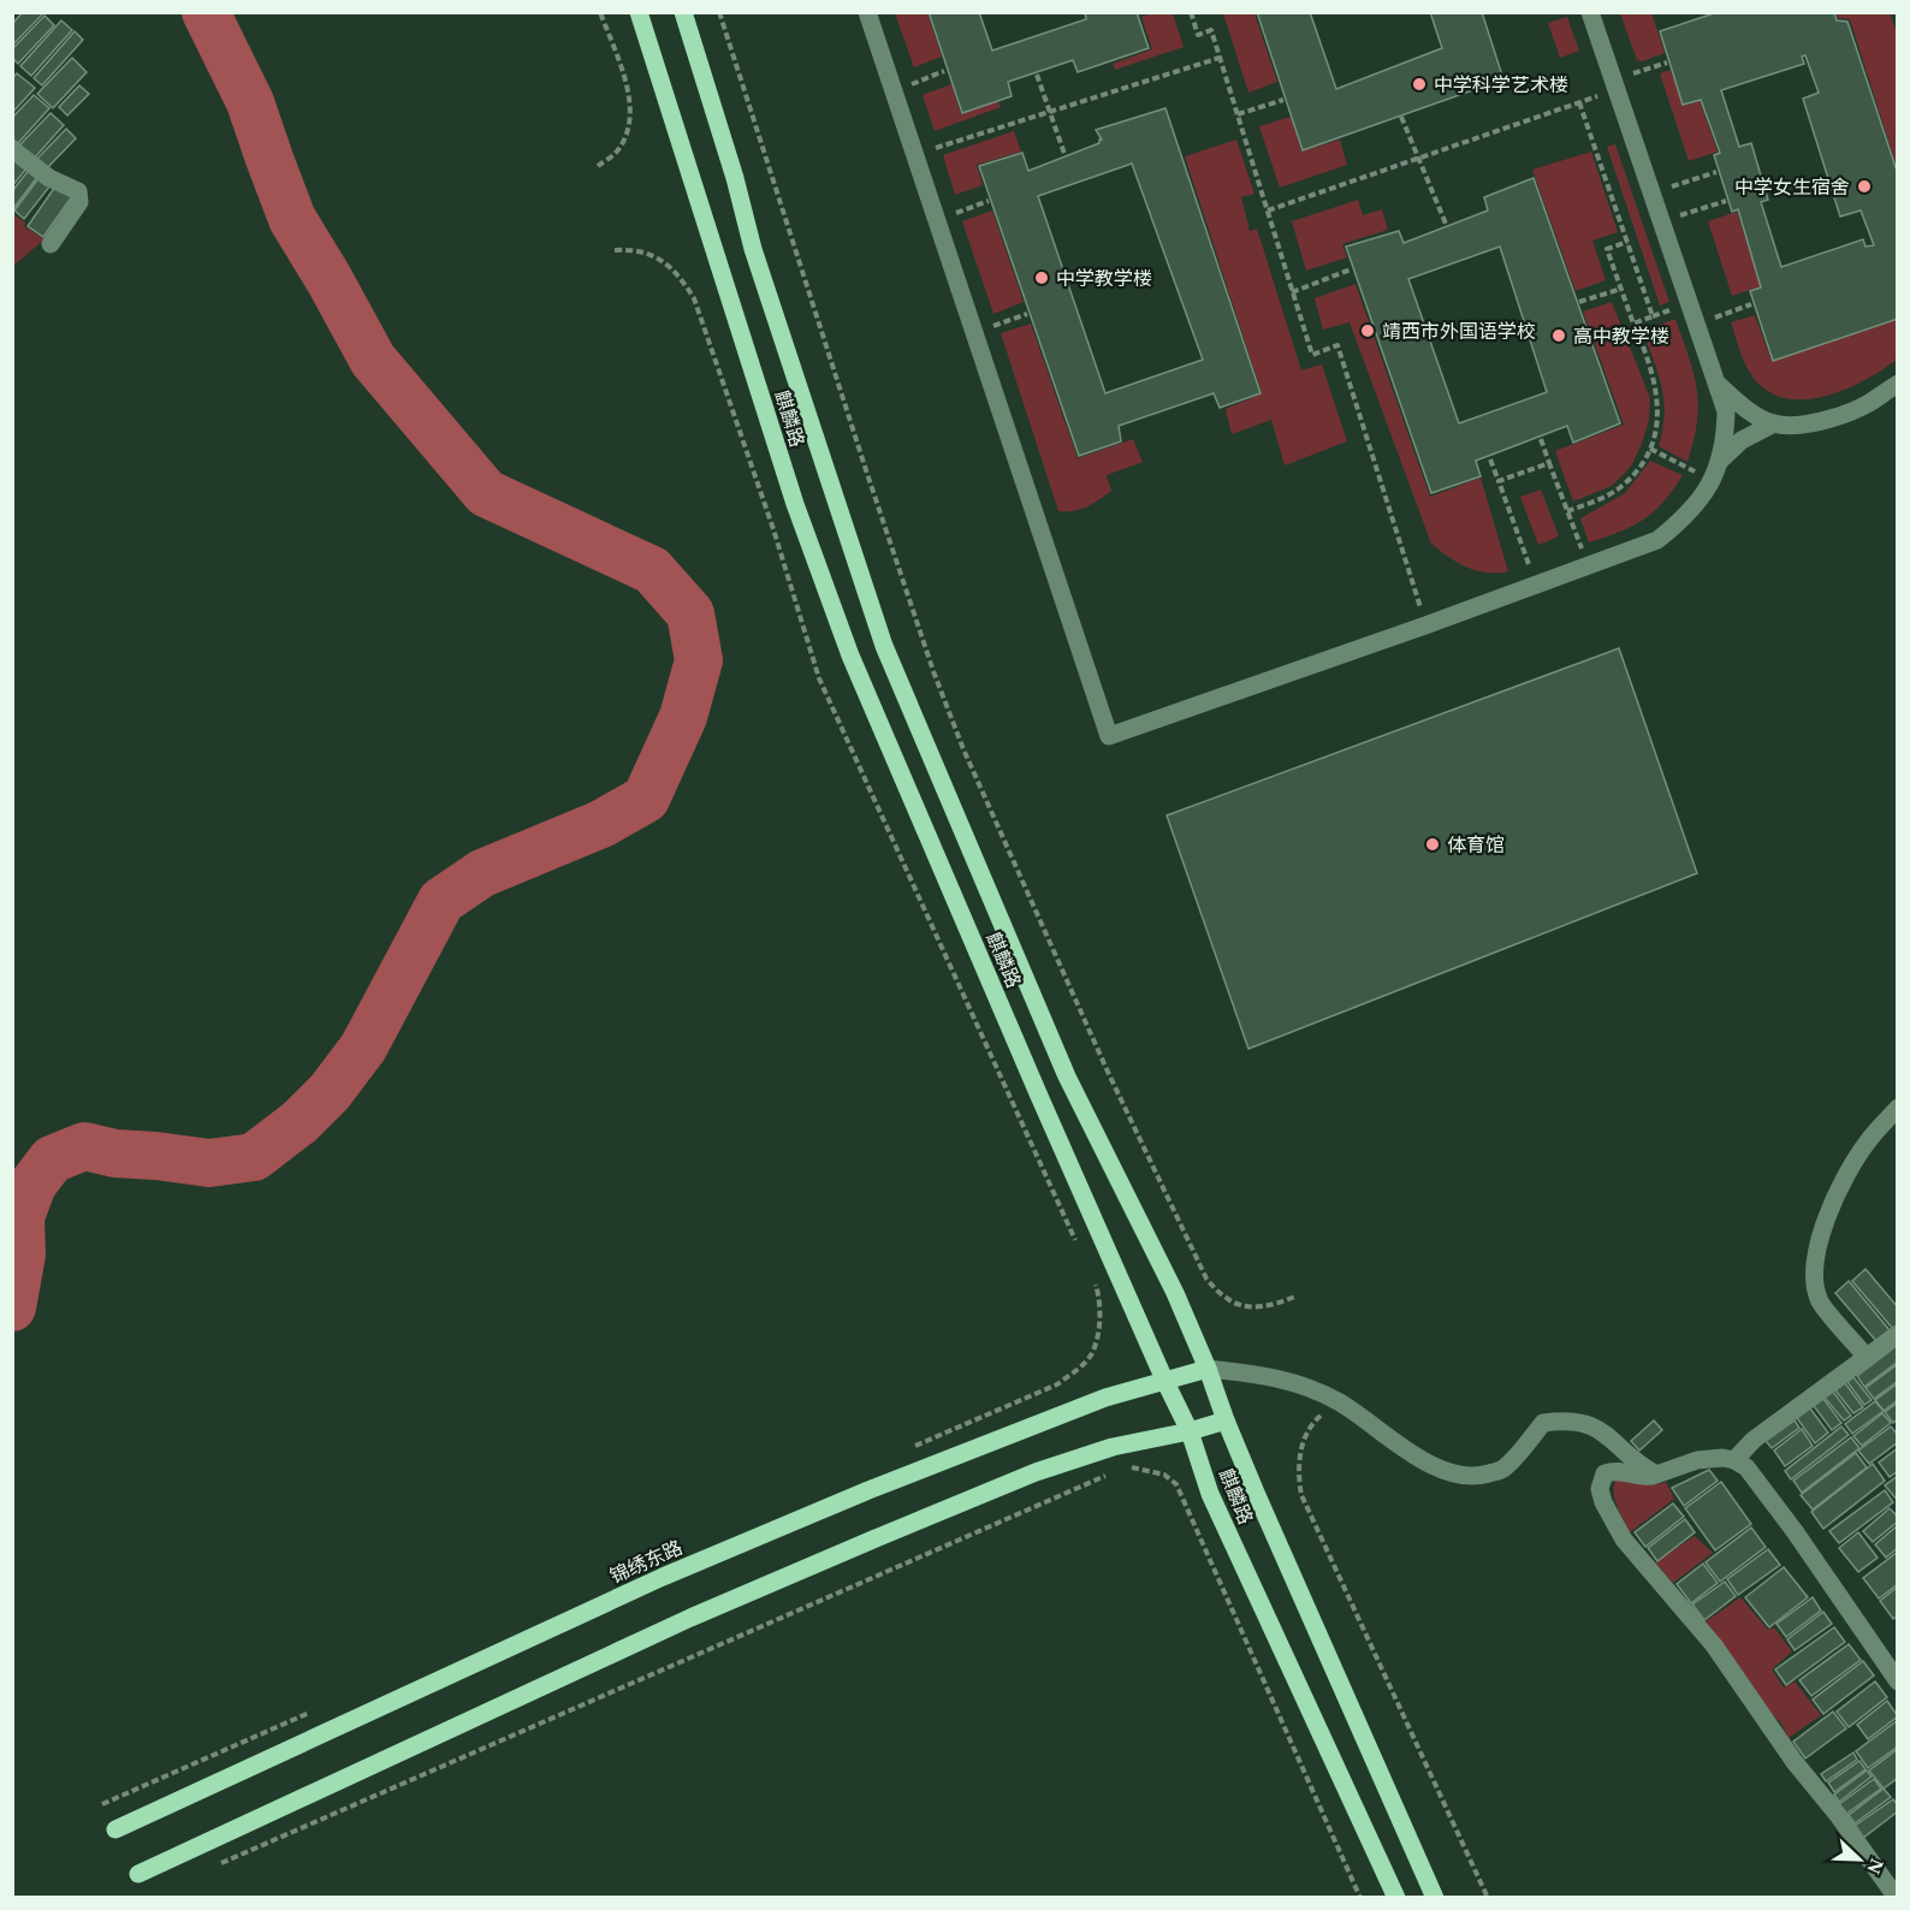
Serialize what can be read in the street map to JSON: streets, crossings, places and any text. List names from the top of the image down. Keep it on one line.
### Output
{"streets":{"main road":["麒麟路","锦绣东路"]},"crossings":[["麒麟路","锦绣东路"]],"places":["中学科学艺术楼","中学女生宿舍","中学教学楼","靖西市外国语学校","高中教学楼","体育馆"],"north":"bottom right"}
